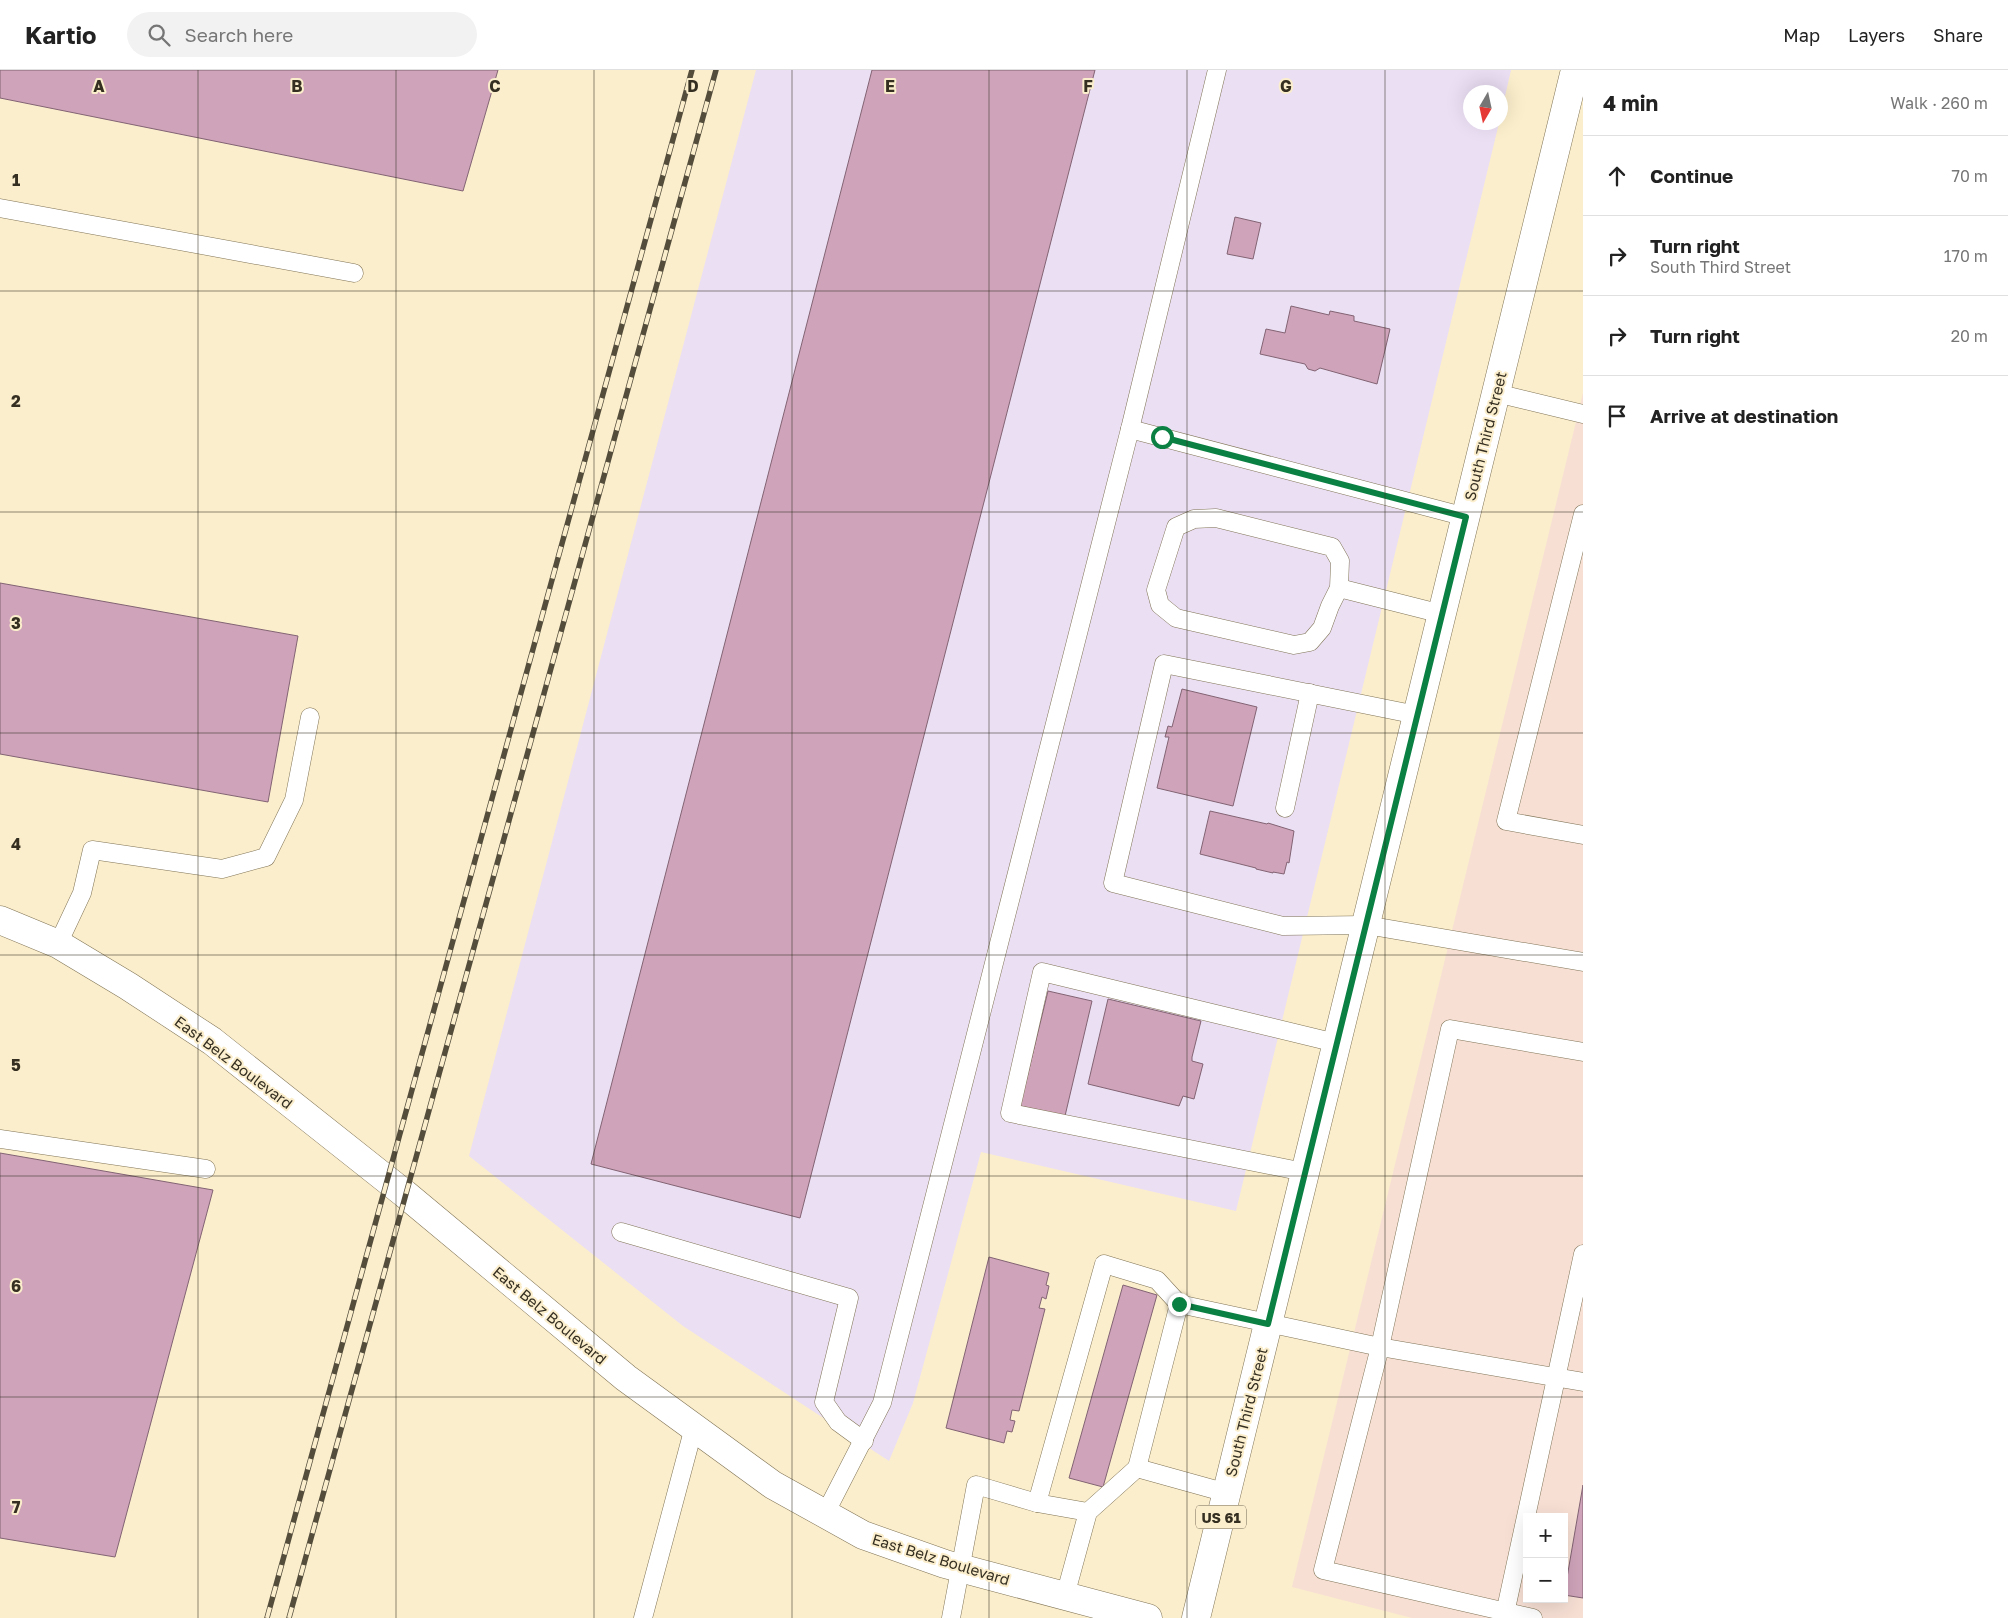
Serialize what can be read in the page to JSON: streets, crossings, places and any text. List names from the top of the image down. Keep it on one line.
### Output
{"streets":{"main road":["South Third Street","East Belz Boulevard","US 61"]},"north":"bottom","page":{"header":"Kartio","search":"Search here","nav":["Map","Layers","Share"],"heading":["4 min","Walk · 260 m"],"list":[["Continue","70 m"],["Turn right","South Third Street","170 m"],["Turn right","20 m"],"Arrive at destination"],"map_buttons":["+","−"]},"grid":{"columns":["A","B","C","D","E","F","G"],"rows":["1","2","3","4","5","6","7"]}}
